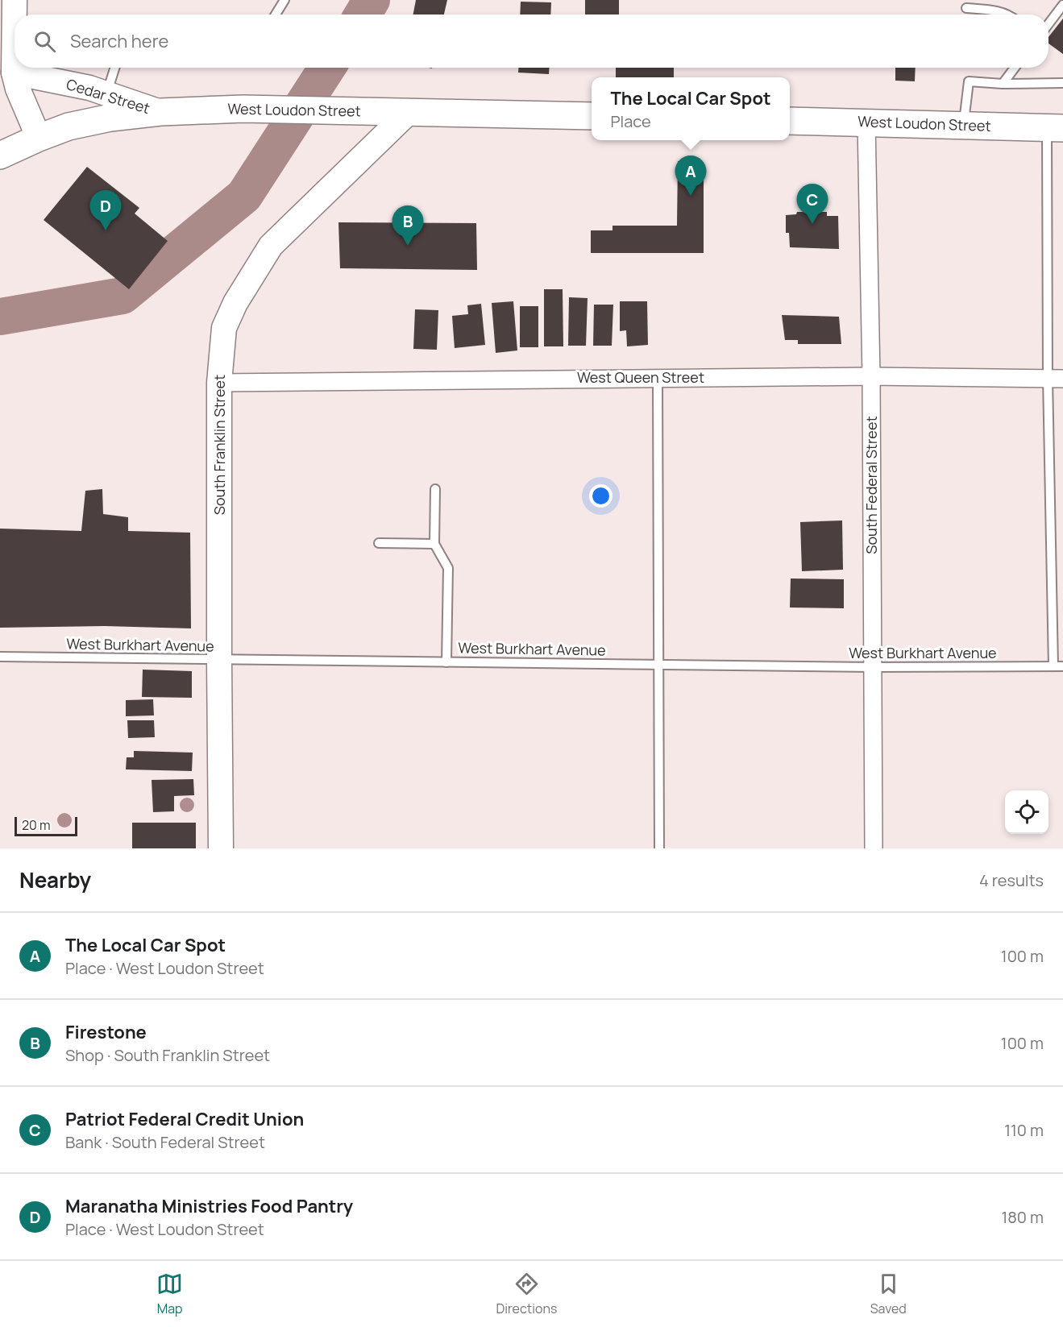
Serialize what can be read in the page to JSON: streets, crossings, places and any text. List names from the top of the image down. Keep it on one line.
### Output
{"streets":{"highway":["West Loudon Street"],"street":["Cedar Street","West Queen Street","South Franklin Street","South Federal Street"],"lane":["West Burkhart Avenue"]},"crossings":[["Cedar Street","West Loudon Street"],["West Loudon Street","South Franklin Street"],["West Loudon Street","South Federal Street"],["West Queen Street","South Franklin Street"],["West Queen Street","South Federal Street"],["South Franklin Street","West Burkhart Avenue"],["South Federal Street","West Burkhart Avenue"]],"scale_bar":"20 m","page":{"search":"Search here","popup":["The Local Car Spot","Place"],"pins":["A","C","D","B"],"scale":"20 m","heading":["Nearby","4 results"],"list":[{"mark":"A","name":"The Local Car Spot","note":"Place · West Loudon Street","value":"100 m"},{"mark":"B","name":"Firestone","note":"Shop · South Franklin Street","value":"100 m"},{"mark":"C","name":"Patriot Federal Credit Union","note":"Bank · South Federal Street","value":"110 m"},{"mark":"D","name":"Maranatha Ministries Food Pantry","note":"Place · West Loudon Street","value":"180 m"}],"nav":["Map","Directions","Saved"]}}
